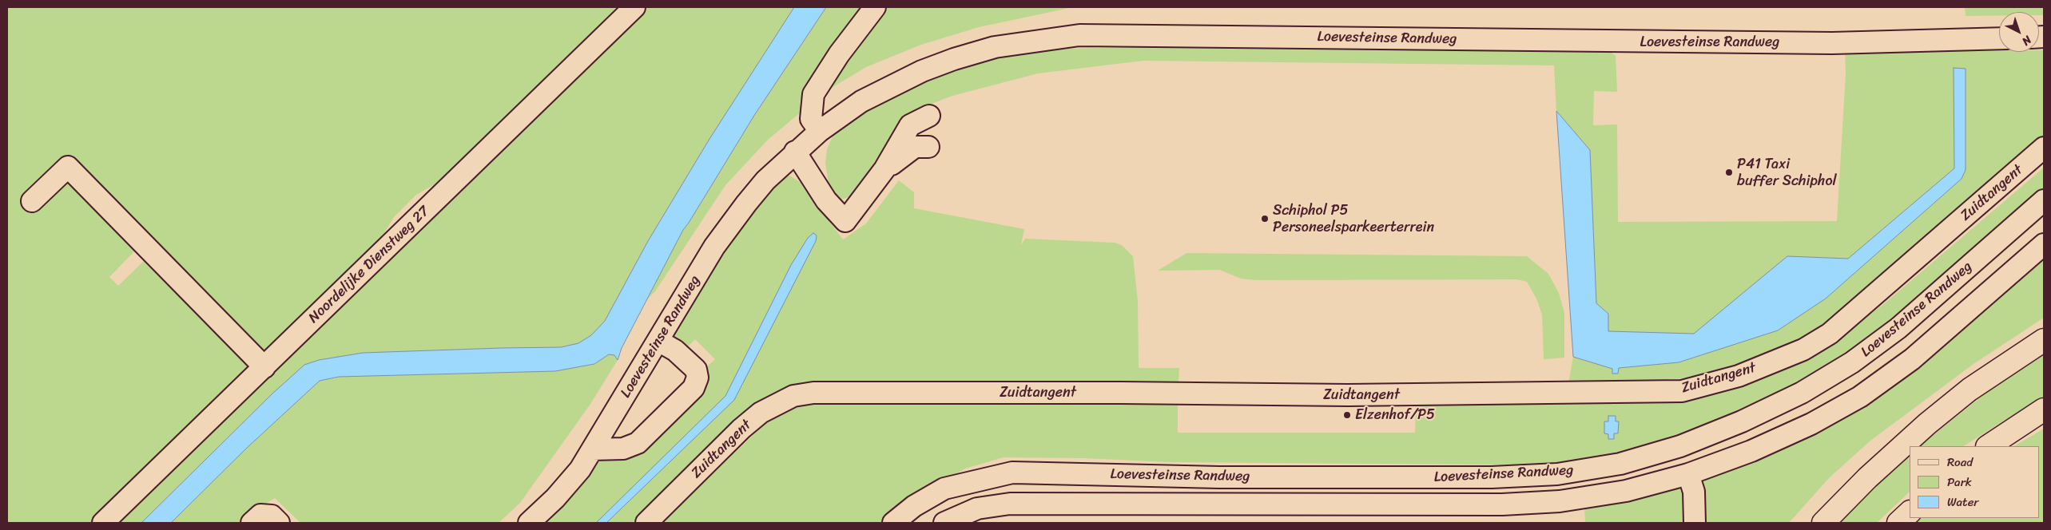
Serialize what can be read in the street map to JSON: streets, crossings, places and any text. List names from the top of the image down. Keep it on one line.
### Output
{"streets":{"street":["Loevesteinse Randweg","Zuidtangent","Noordelijke Dienstweg 27"]},"places":["P41 Taxi buffer Schiphol","Schiphol P5 Personeelsparkeerterrein","Elzenhof/P5"],"legend":["Road","Park","Water"],"north":"bottom right"}
